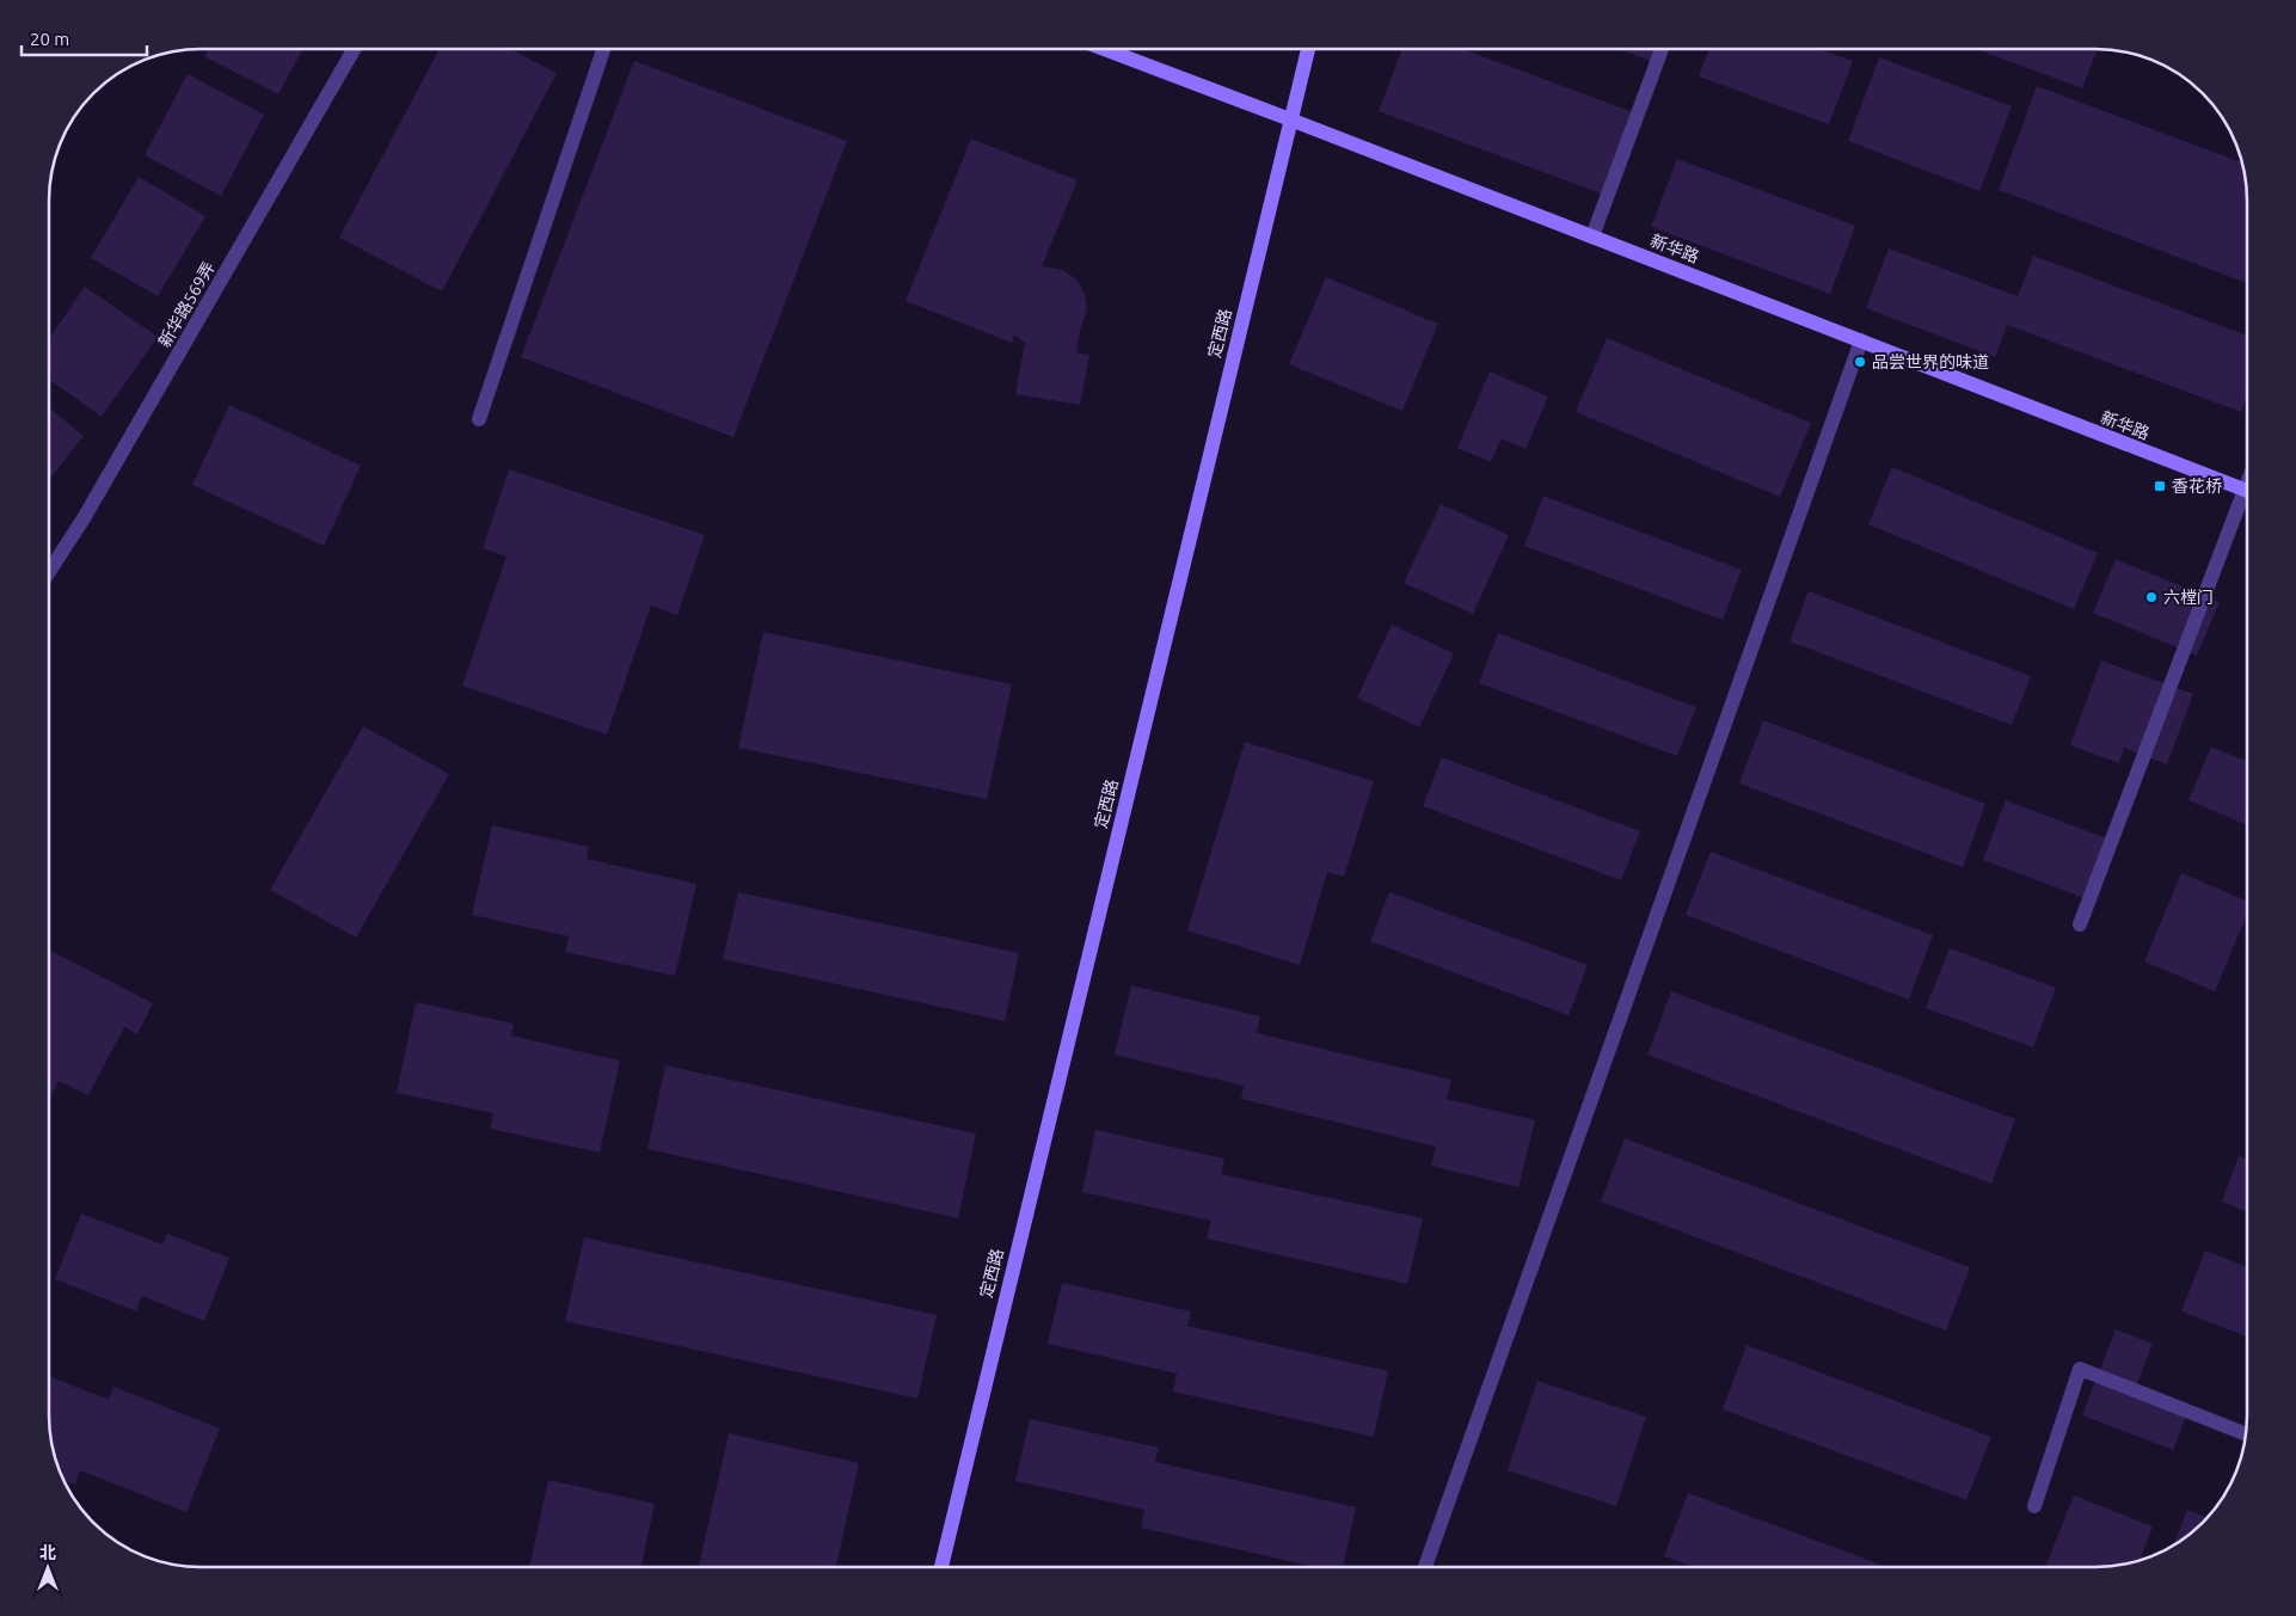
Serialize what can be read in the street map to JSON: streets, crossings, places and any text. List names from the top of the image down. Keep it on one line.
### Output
{"streets":{"street":["新华路","新华路569弄","定西路"]},"crossings":[["新华路","定西路"]],"places":{"other":["品尝世界的味道","六樘门"],"transit":["香花桥"]},"scale_bar":"20 m","north":"top"}
